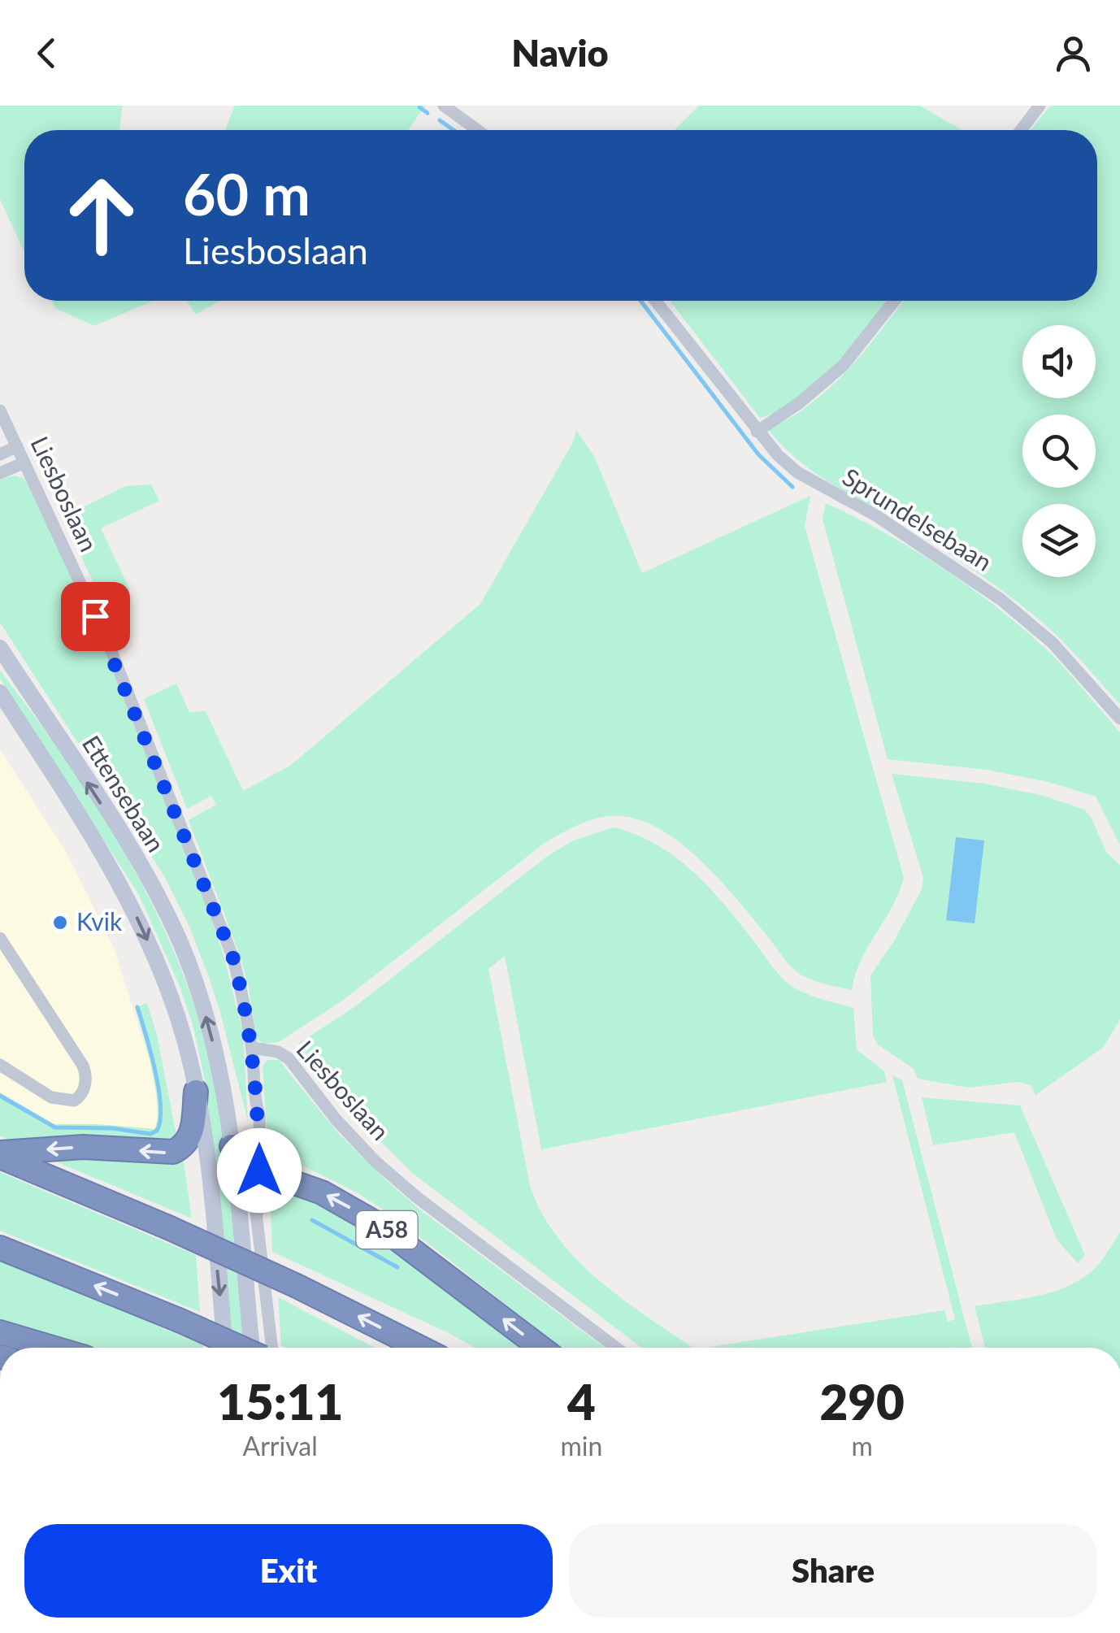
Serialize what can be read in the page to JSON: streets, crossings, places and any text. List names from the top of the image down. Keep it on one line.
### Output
{"streets":{"highway":["A58"],"main road":["Ettensebaan"],"street":["Liesboslaan","Sprundelsebaan"]},"places":["Kvik"],"page":{"header":"Navio","turn":["60 m","Liesboslaan"],"eta":["15:11","Arrival","4","min","290","m"],"buttons":["Exit","Share"]}}
